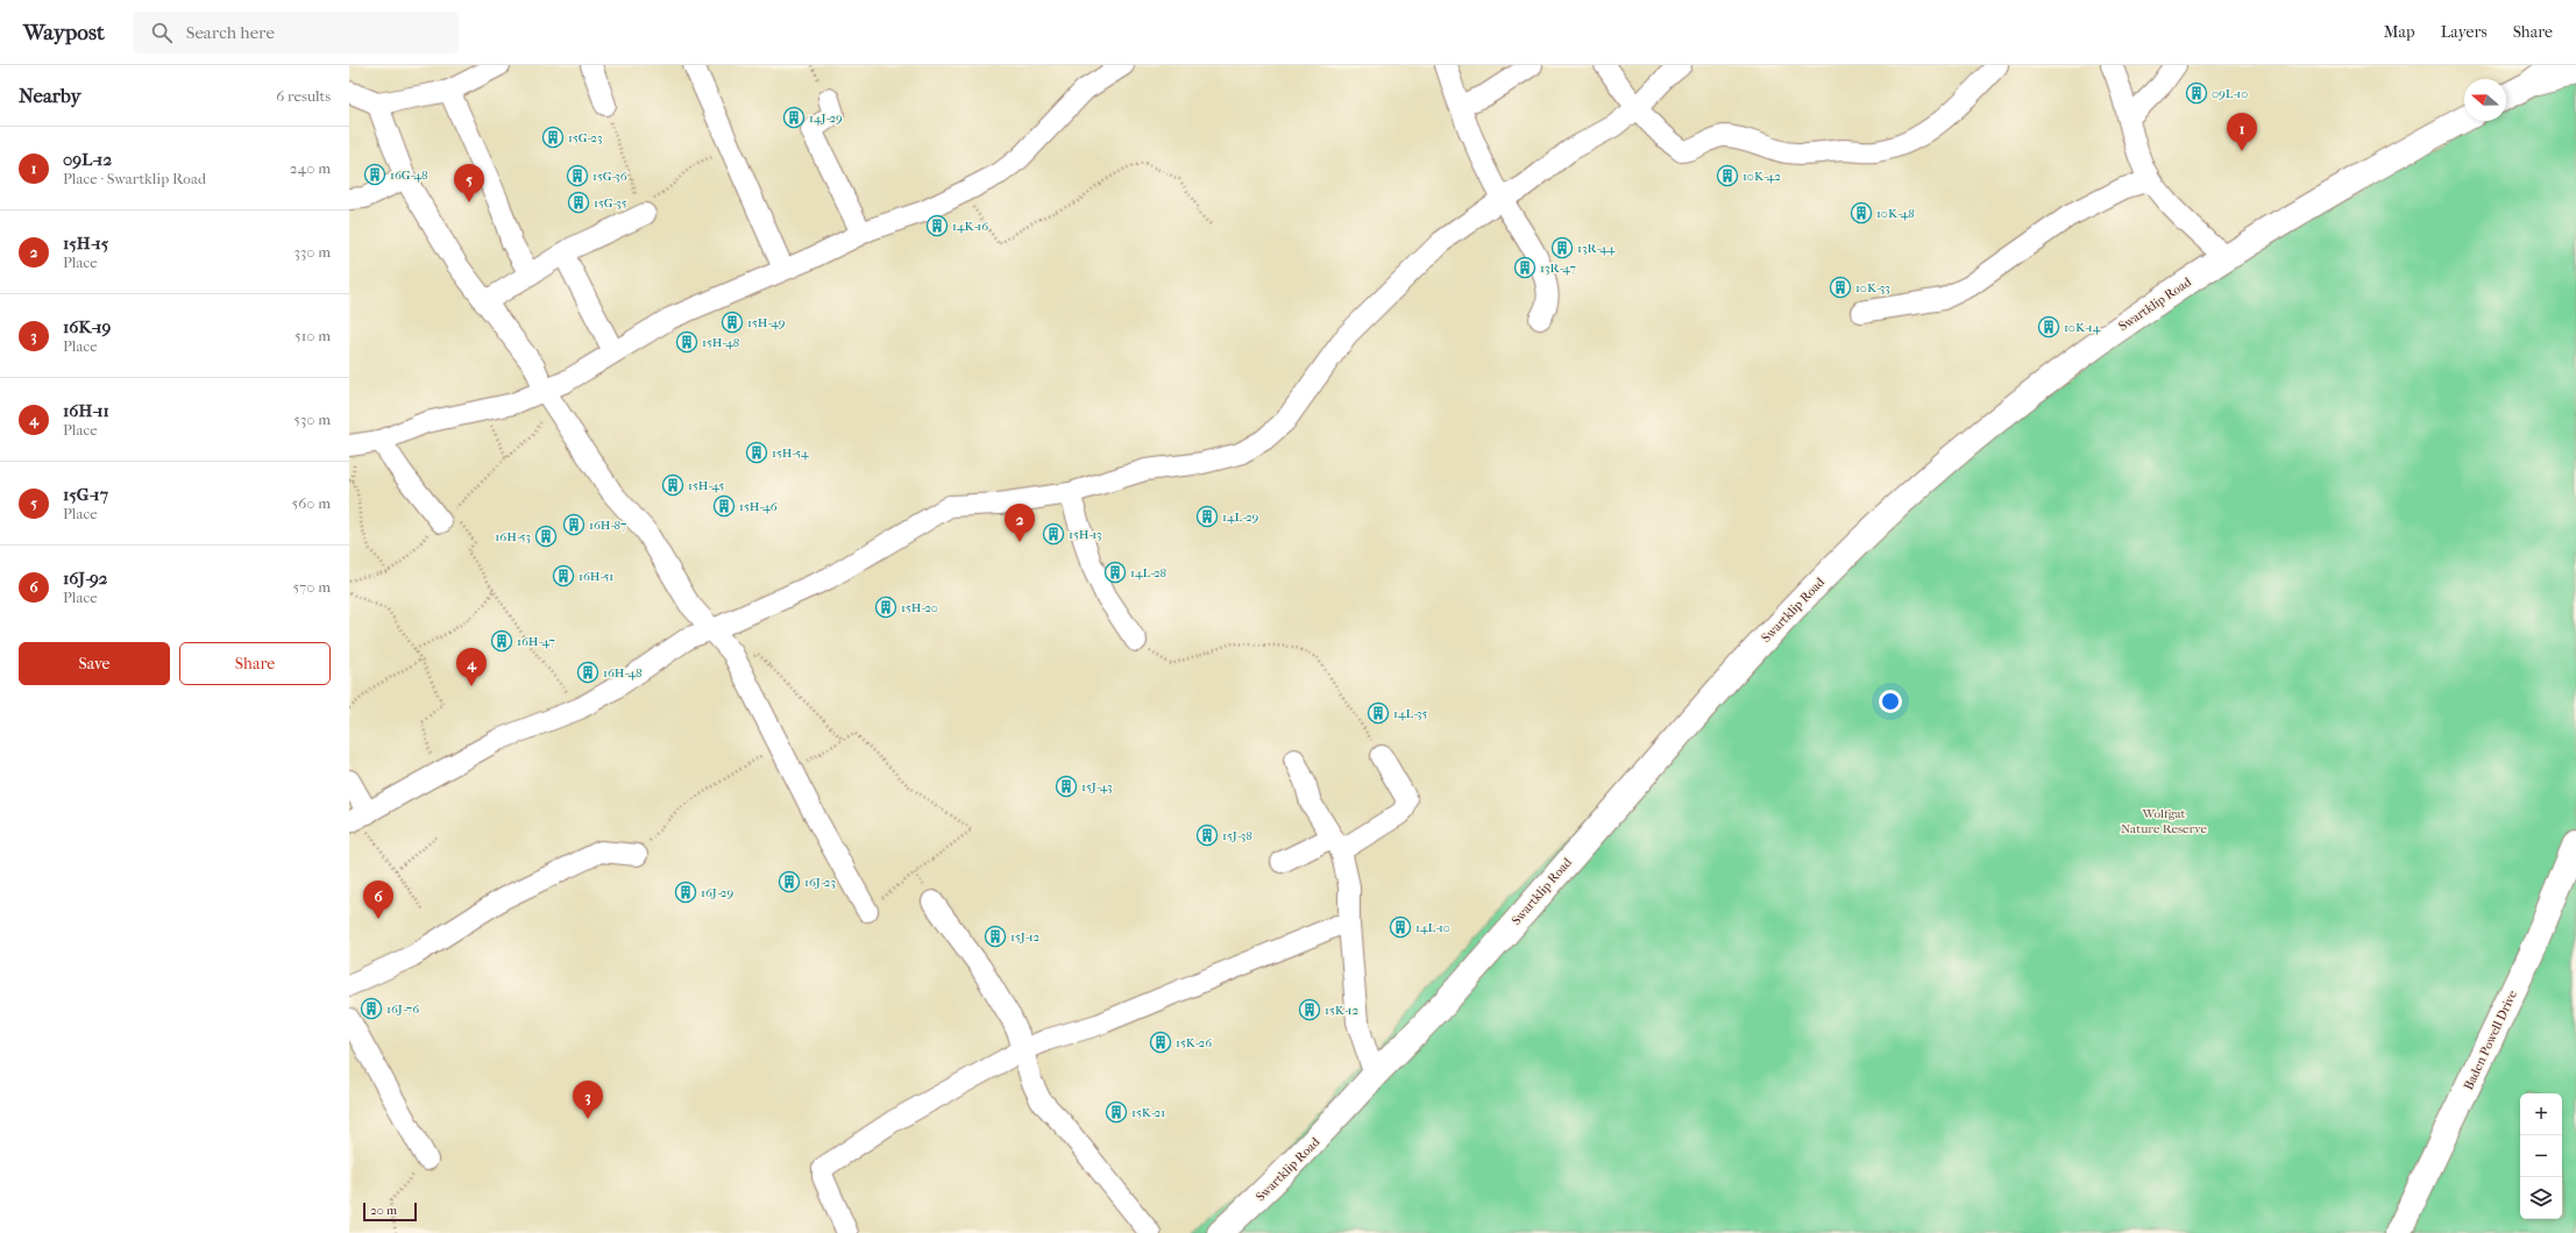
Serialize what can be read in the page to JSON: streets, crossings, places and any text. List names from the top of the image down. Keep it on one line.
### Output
{"streets":{"main road":["Swartklip Road","Baden Powell Drive"]},"parks":["Wolfgat Nature Reserve"],"places":{"building":["09L-10","14J-29","15G-23","16G-48","15G-36","10K-42","15G-35","10K-48","14K-16","13R-44","13R-47","10K-33","15H-49","10K-14","15H-48","15H-54","15H-45","15H-46","14L-29","16H-87","15H-13","16H-53","14L-28","16H-51","15H-20","16H-47","16H-48","14L-35","15J-43","15J-38","16J-23","16J-29","14L-10","15J-12","16J-76","15K-12","15K-26","15K-21"]},"scale_bar":"20 m","north":"left","page":{"header":"Waypost","search":"Search here","nav":["Map","Layers","Share"],"heading":["Nearby","6 results"],"pins":["1","5","2","4","6","3"],"list":[{"mark":"1","name":"09L-12","note":"Place · Swartklip Road","value":"240 m"},{"mark":"2","name":"15H-15","note":"Place","value":"330 m"},{"mark":"3","name":"16K-19","note":"Place","value":"510 m"},{"mark":"4","name":"16H-11","note":"Place","value":"530 m"},{"mark":"5","name":"15G-17","note":"Place","value":"560 m"},{"mark":"6","name":"16J-92","note":"Place","value":"570 m"}],"buttons":["Save","Share"],"map_buttons":["+","−"],"scale":"20 m"}}
